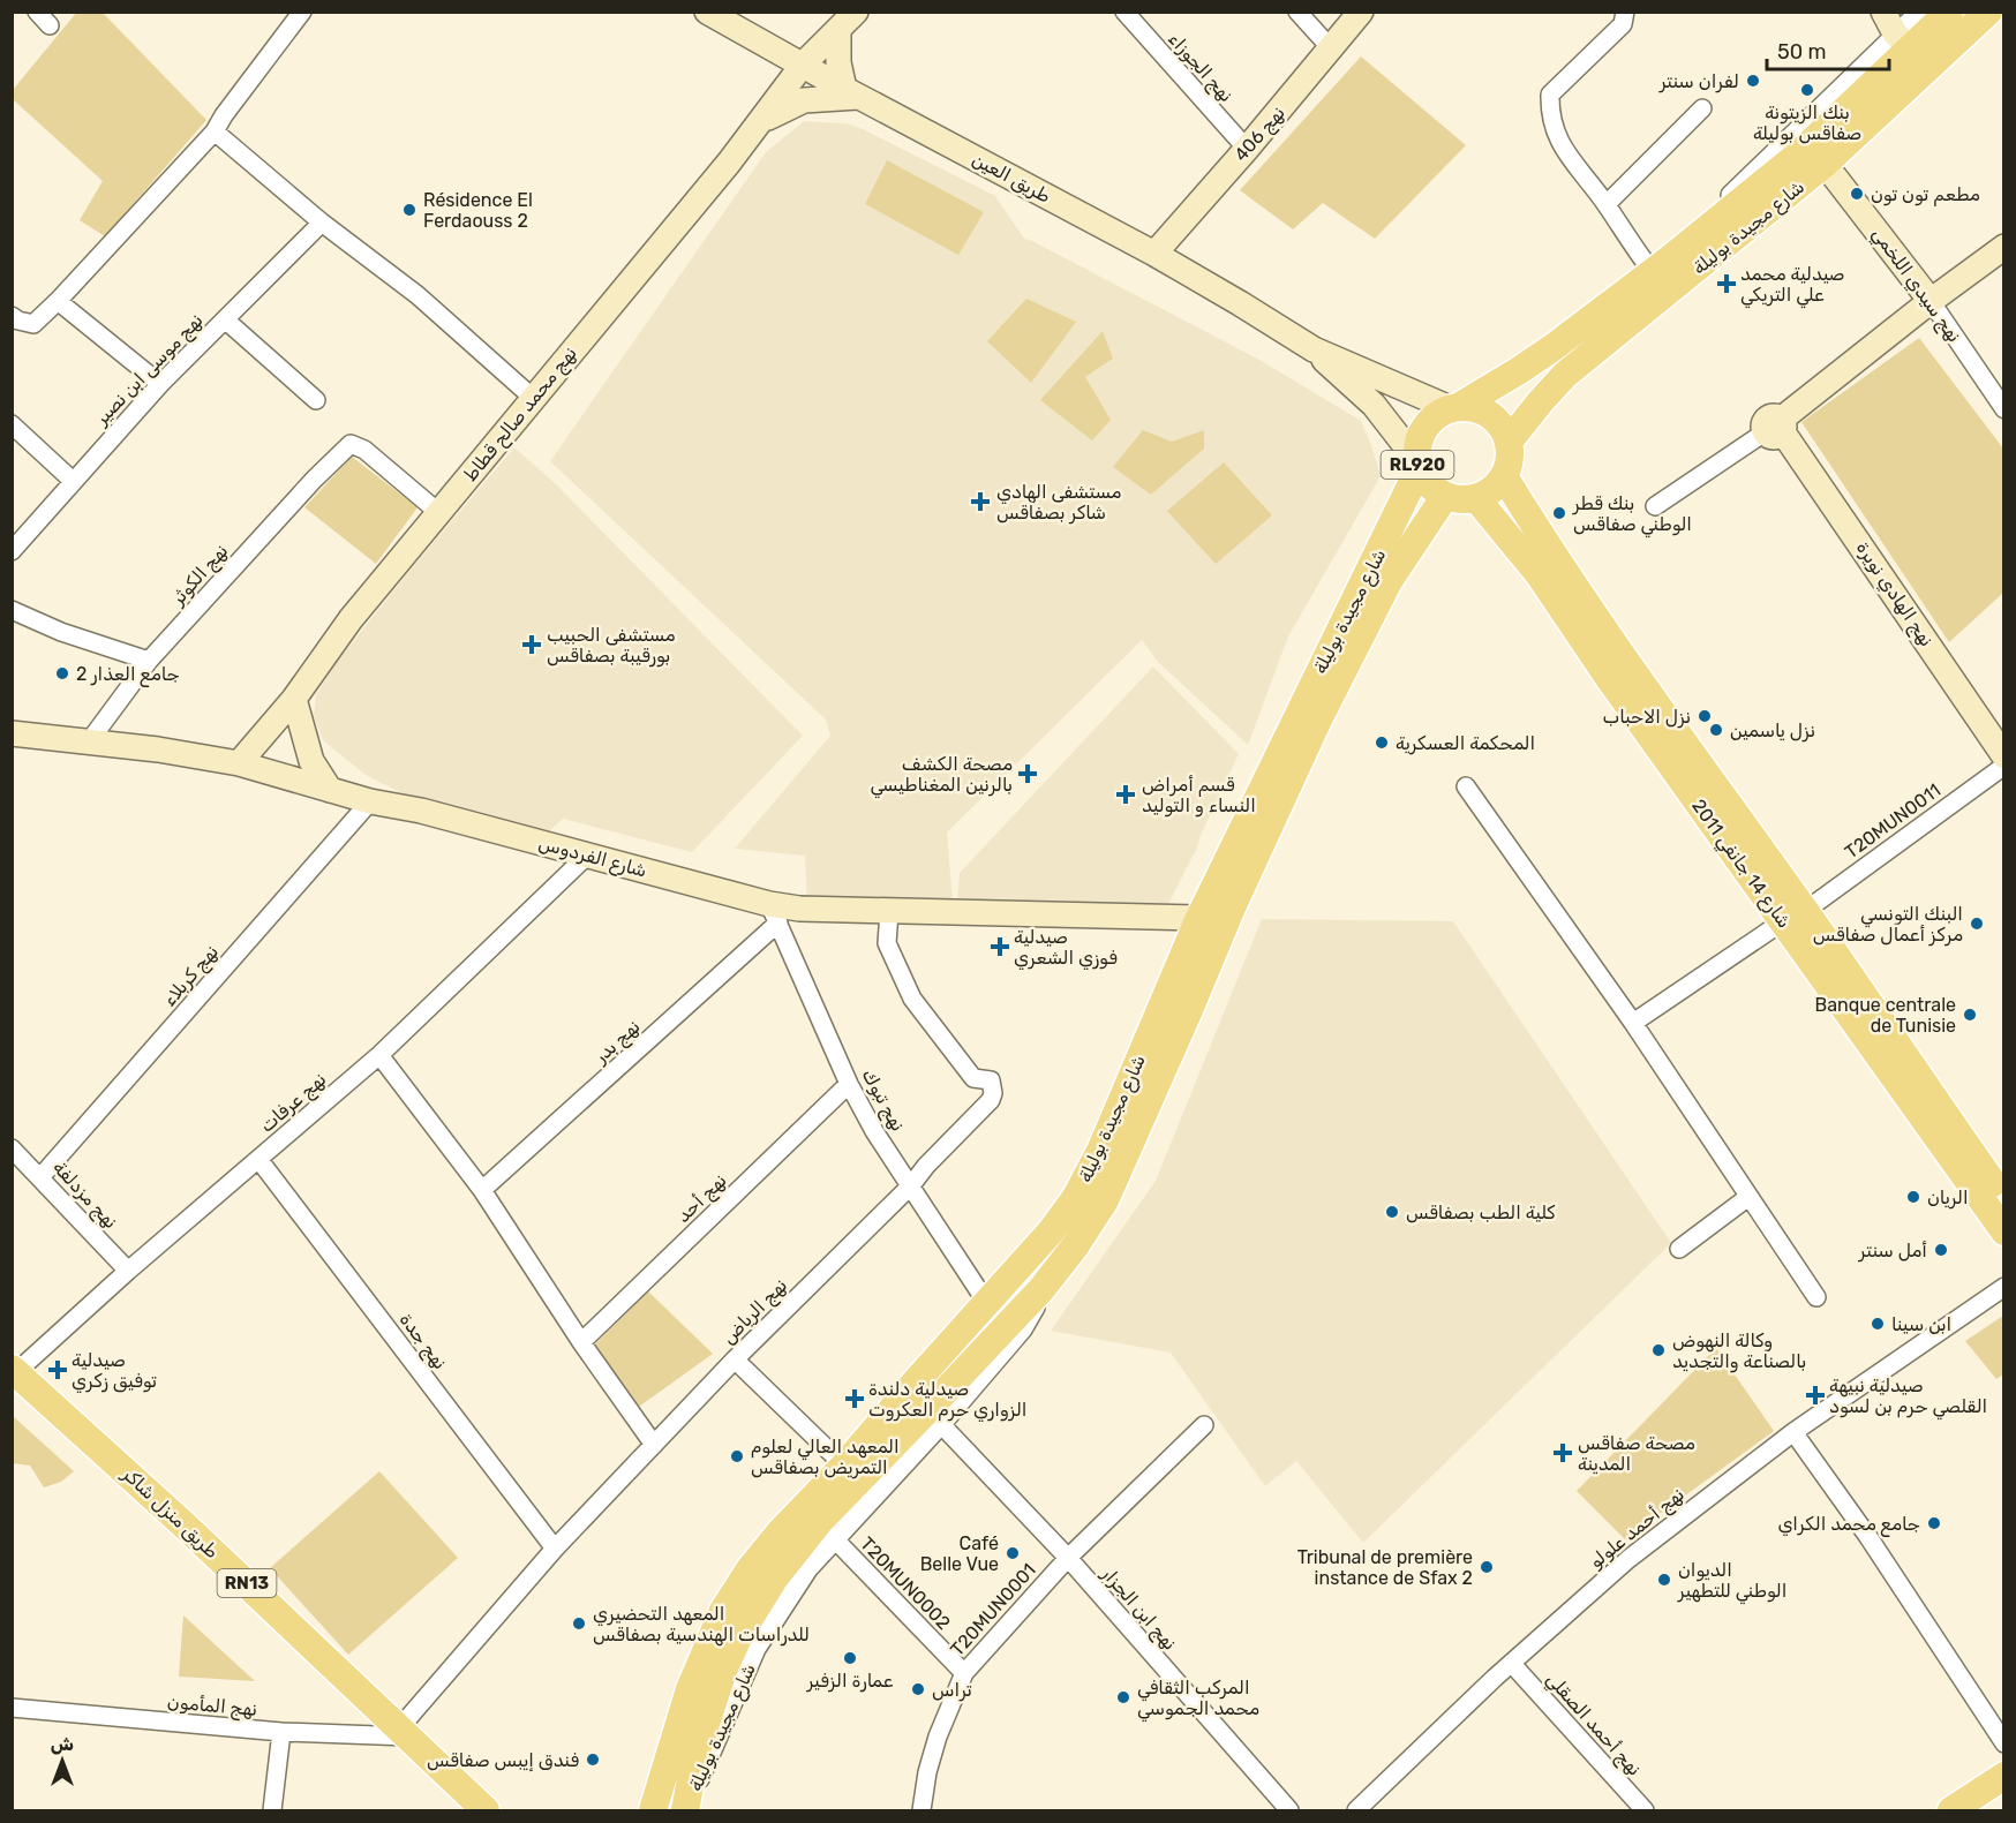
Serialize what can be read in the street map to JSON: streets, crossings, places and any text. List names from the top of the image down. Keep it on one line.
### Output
{"streets":{"main road":["شارع مجيدة بوليلة","RL920","شارع 14 جانفي 2011","طريق منزل شاكر","RN13"],"street":["نهج الجوزاء","نهج 406","طريق العين","نهج سيدي اللخمي","نهج موسى ابن نصير","نهج محمد صالح قطاط","نهج الكوثر","نهج الهادي نويرة","T20MUN0011","شارع الفردوس","نهج كربلاء","نهج بدر","نهج تبوك","نهج عرفات","نهج مزدلفة","نهج أحد","نهج الرياض","نهج جدة","نهج أحمد علولو","T20MUN0002","نهج ابن الجزار","T20MUN0001","نهج المأمون","نهج أحمد الصقلي"]},"crossings":[["نهج الجوزاء","نهج 406"],["نهج 406","طريق العين"],["طريق العين","شارع مجيدة بوليلة"],["طريق العين","نهج محمد صالح قطاط"],["طريق العين","RL920"],["طريق العين","شارع 14 جانفي 2011"],["شارع مجيدة بوليلة","نهج سيدي اللخمي"],["شارع مجيدة بوليلة","RL920"],["شارع مجيدة بوليلة","شارع الفردوس"],["شارع مجيدة بوليلة","شارع 14 جانفي 2011"],["شارع مجيدة بوليلة","نهج تبوك"],["شارع مجيدة بوليلة","T20MUN0002"],["شارع مجيدة بوليلة","نهج ابن الجزار"],["نهج محمد صالح قطاط","نهج الكوثر"],["نهج محمد صالح قطاط","شارع الفردوس"],["RL920","شارع 14 جانفي 2011"],["نهج الكوثر","شارع الفردوس"],["T20MUN0011","شارع 14 جانفي 2011"],["شارع الفردوس","نهج كربلاء"],["شارع الفردوس","نهج بدر"],["شارع الفردوس","نهج تبوك"],["شارع الفردوس","نهج عرفات"],["شارع الفردوس","نهج الرياض"],["نهج كربلاء","نهج مزدلفة"],["نهج بدر","نهج تبوك"],["نهج تبوك","نهج أحد"],["نهج تبوك","نهج الرياض"],["نهج عرفات","نهج مزدلفة"],["نهج عرفات","نهج جدة"],["نهج عرفات","طريق منزل شاكر"],["نهج الرياض","نهج جدة"],["نهج الرياض","طريق منزل شاكر"],["نهج الرياض","نهج المأمون"],["طريق منزل شاكر","نهج المأمون"],["نهج أحمد علولو","نهج أحمد الصقلي"],["T20MUN0002","T20MUN0001"],["نهج ابن الجزار","T20MUN0001"]],"places":{"other":["لفران سنتر","بنك الزيتونة صفاقس بوليلة","مطعم تون تون","Résidence El Ferdaouss 2","بنك قطر الوطني صفاقس","جامع العذار 2","نزل الاحباب","نزل ياسمين","المحكمة العسكرية","البنك التونسي مركز أعمال صفاقس","Banque centrale de Tunisie","الريان","كلية الطب بصفاقس","أمل سنتر","ابن سينا","وكالة النهوض بالصناعة والتجديد","المعهد العالي لعلوم التمريض بصفاقس","جامع محمد الكراي","Café Belle Vue","Tribunal de première instance de Sfax 2","الديوان الوطني للتطهير","المعهد التحضيري للدراسات الهندسية بصفاقس","عمارة الزفير","تراس","المركب الثقافي محمد الجموسي","فندق إيبس صفاقس"],"health":["صيدلية محمد علي التريكي","مستشفى الهادي شاكر بصفاقس","مستشفى الحبيب بورقيبة بصفاقس","مصحة الكشف بالرنين المغناطيسي","قسم أمراض النساء و التوليد","صيدلية فوزي الشعري","صيدلية توفيق زكري","صيدلية نبيهة القلصي حرم بن لسود","صيدلية دلندة الزواري حرم العكروت","مصحة صفاقس المدينة"]},"scale_bar":"50 m","north":"top"}
